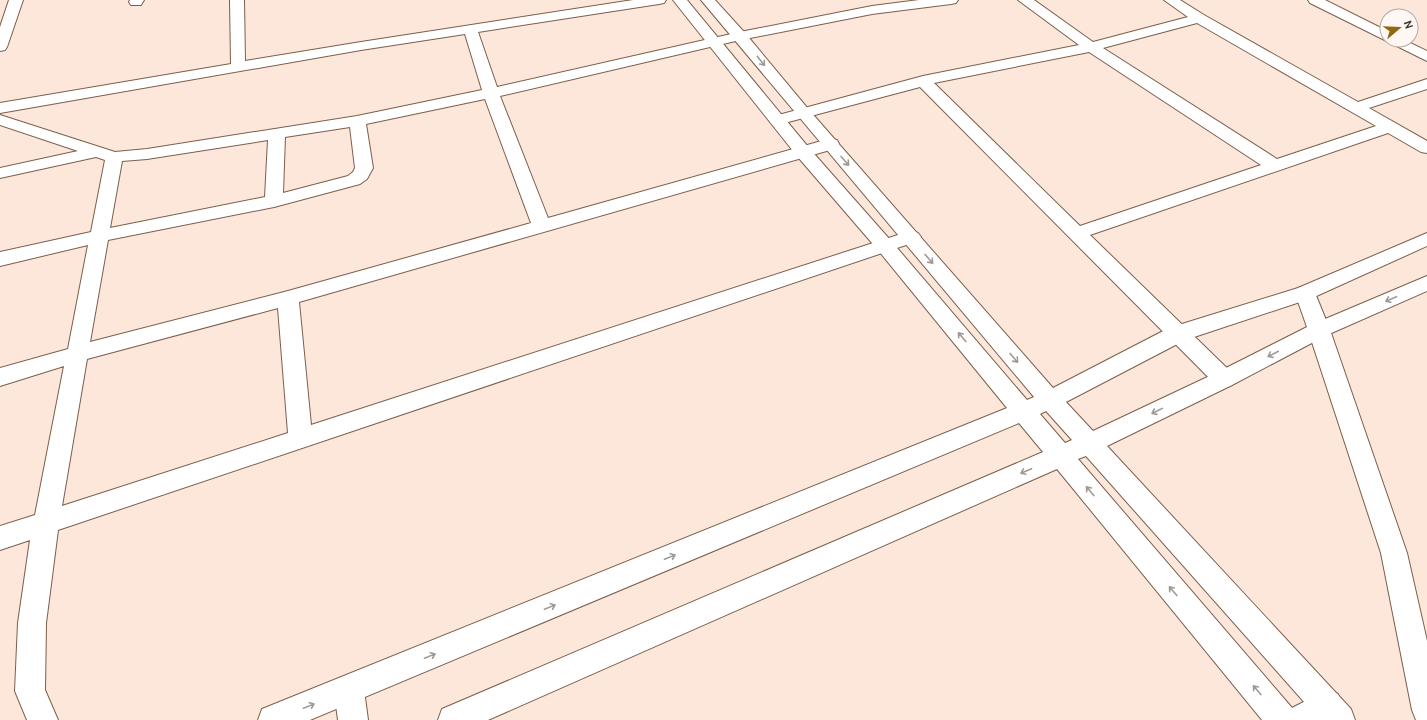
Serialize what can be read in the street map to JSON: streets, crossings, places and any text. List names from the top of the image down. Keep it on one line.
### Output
{"north":"right"}
